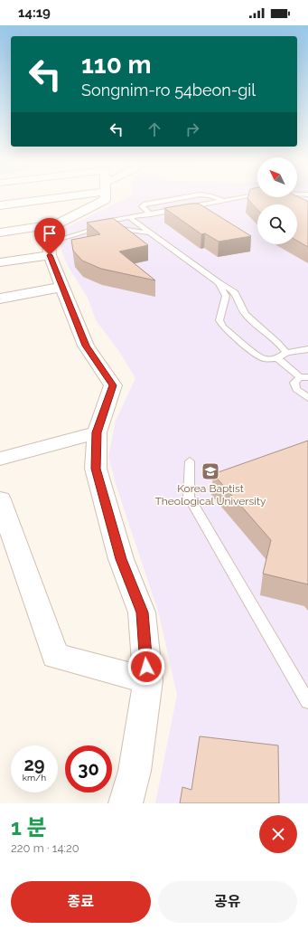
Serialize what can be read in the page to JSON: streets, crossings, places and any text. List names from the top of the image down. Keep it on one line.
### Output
{"places":{"school or university":["Korea Baptist Theological University"]},"north":"top left","page":{"status":"14:19","turn":["110 m","Songnim-ro 54beon-gil"],"speed":"29 km/h","limit":"30","heading":["1 분","220 m · 14:20"],"buttons":["종료","공유"]}}
